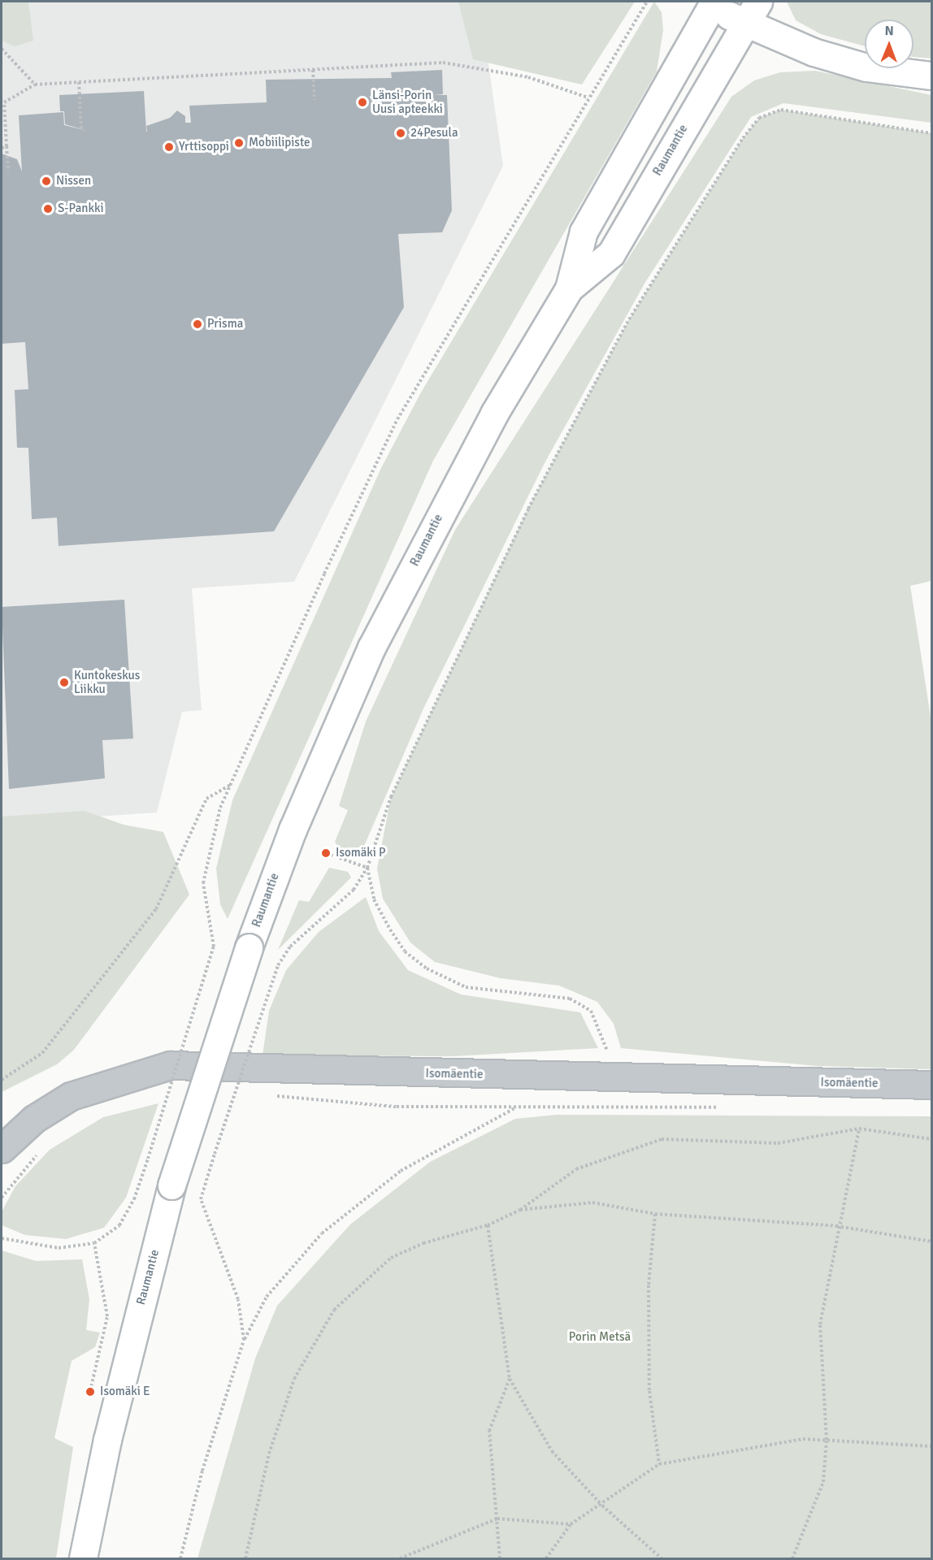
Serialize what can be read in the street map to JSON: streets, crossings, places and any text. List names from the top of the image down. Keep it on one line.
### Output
{"streets":{"highway":["Raumantie"],"street":["Isomäentie"]},"parks":["Porin Metsä"],"places":["Länsi-Porin Uusi apteekki","24Pesula","Mobiilipiste","Yrttisoppi","Nissen","S-Pankki","Prisma","Kuntokeskus Liikku","Isomäki P","Isomäki E"],"north":"top"}
